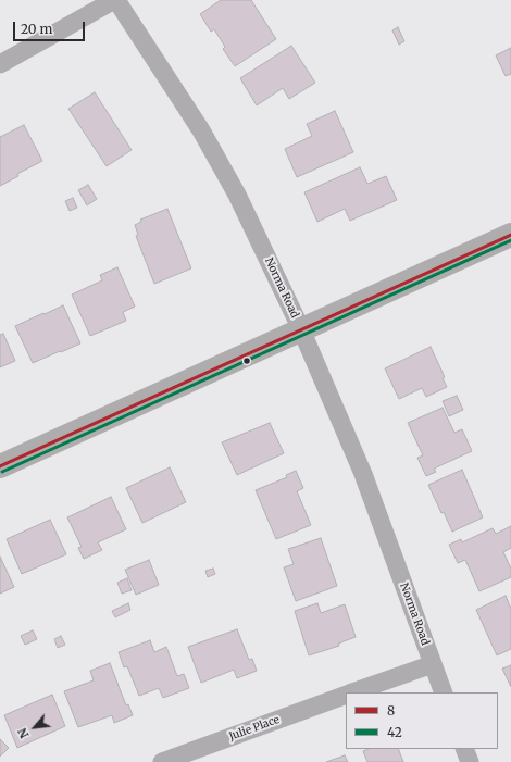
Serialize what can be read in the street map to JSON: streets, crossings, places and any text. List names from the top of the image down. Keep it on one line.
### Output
{"streets":{"street":["Norma Road","Julie Place"]},"crossings":[["Norma Road","Julie Place"]],"lines":["transit line 8","transit line 42"],"legend":["8","42"],"scale_bar":"20 m","north":"bottom left"}
